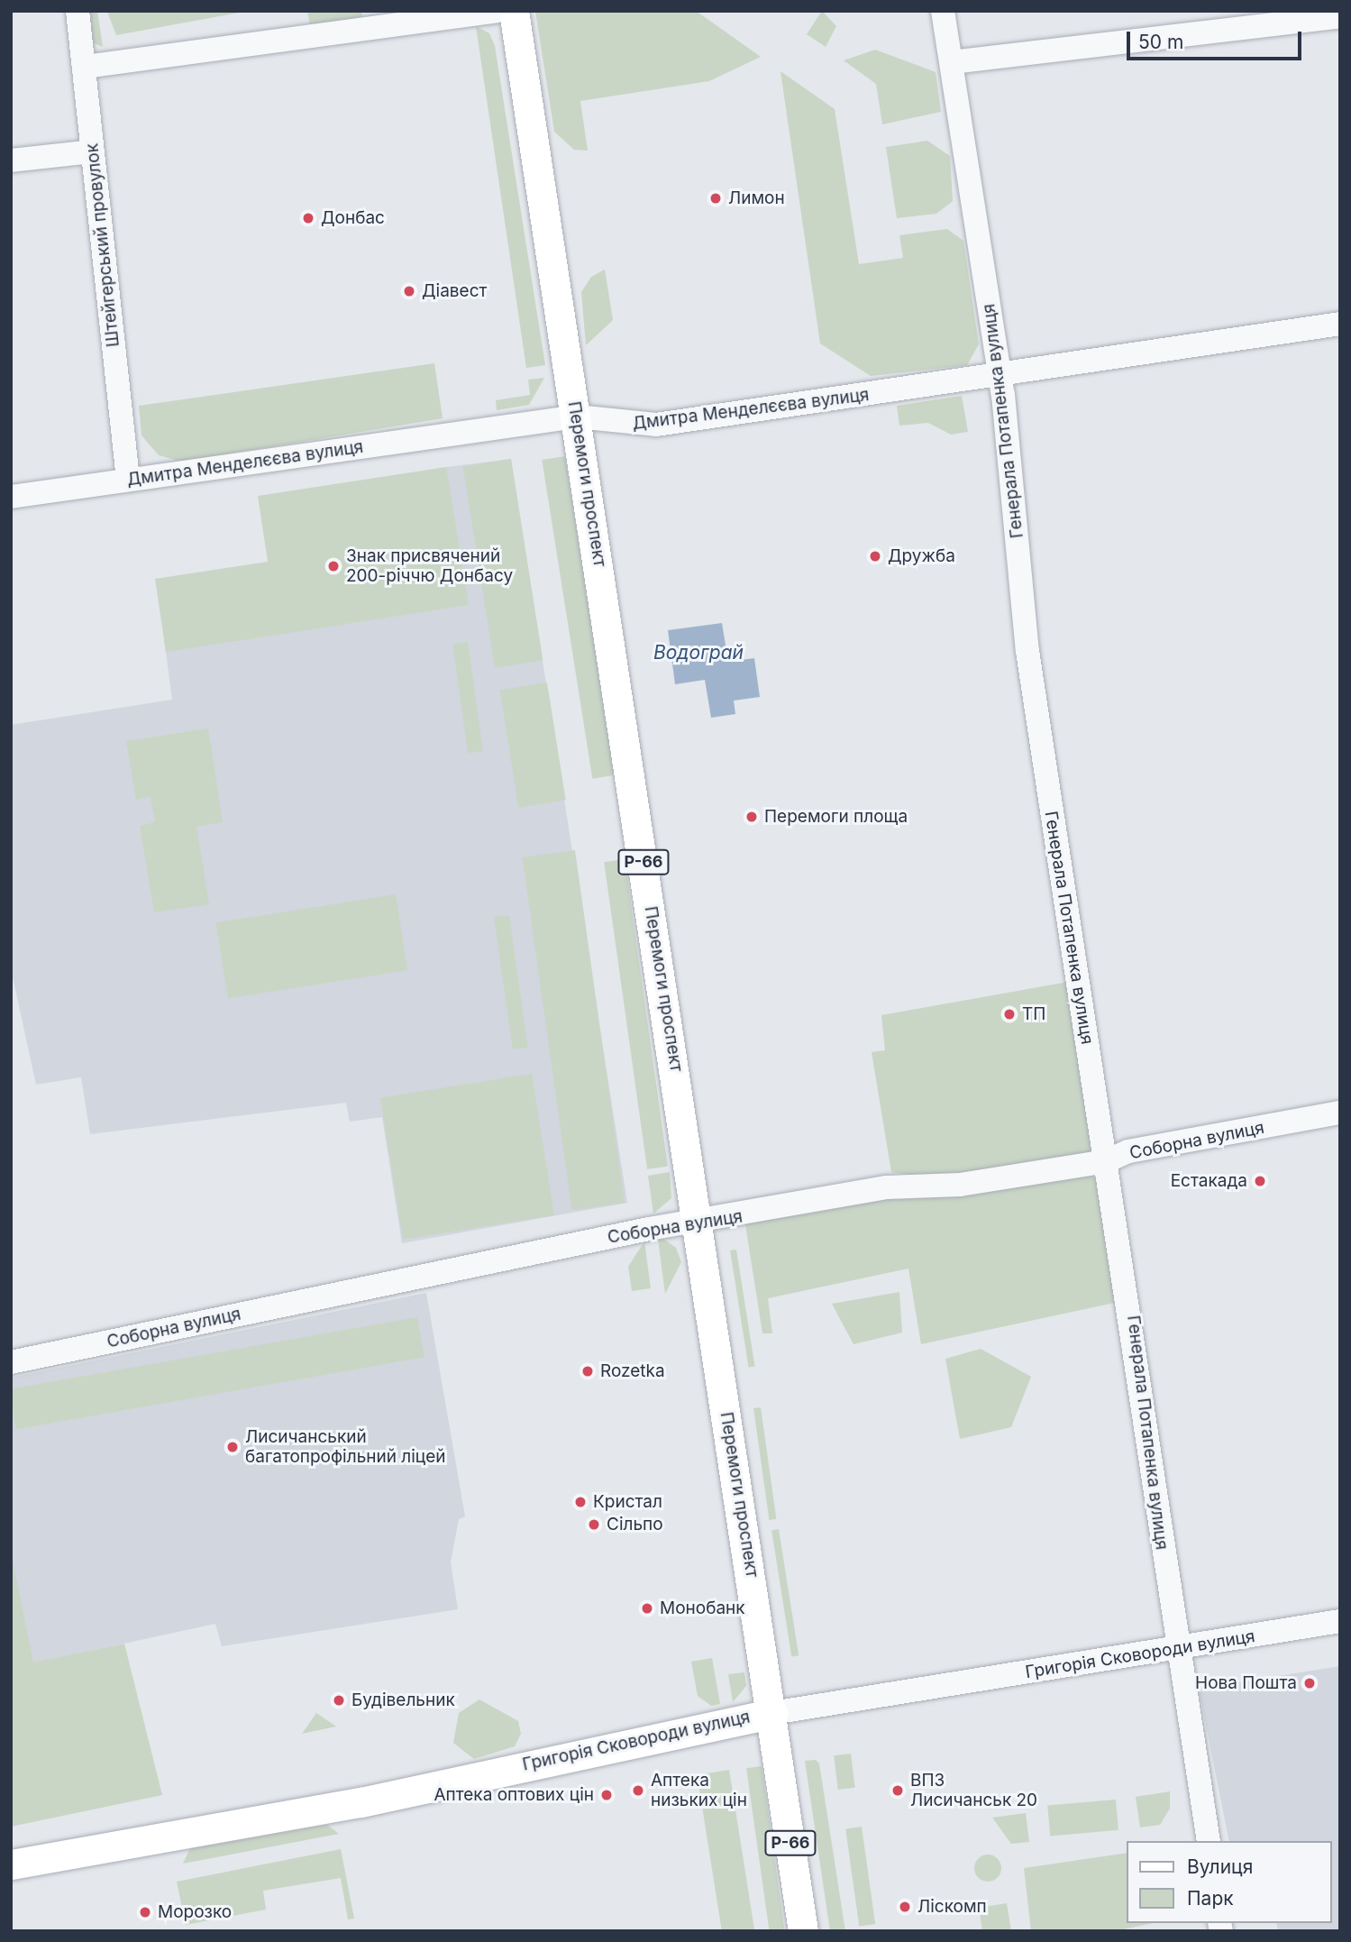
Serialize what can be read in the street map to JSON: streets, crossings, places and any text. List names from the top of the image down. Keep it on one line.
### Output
{"streets":{"main road":["Перемоги проспект","Р-66","Григорія Сковороди вулиця"],"street":["Штейгерський провулок","Дмитра Менделєєва вулиця","Генерала Потапенка вулиця","Соборна вулиця"]},"crossings":[["Штейгерський провулок","Дмитра Менделєєва вулиця"],["Дмитра Менделєєва вулиця","Генерала Потапенка вулиця"],["Дмитра Менделєєва вулиця","Перемоги проспект"],["Генерала Потапенка вулиця","Соборна вулиця"],["Генерала Потапенка вулиця","Григорія Сковороди вулиця"],["Перемоги проспект","Соборна вулиця"],["Перемоги проспект","Григорія Сковороди вулиця"]],"water":["Водограй"],"places":["Лимон","Донбас","Діавест","Дружба","Знак присвячений 200-річчю Донбасу","Перемоги площа","ТП","Естакада","Rozetka","Лисичанський багатопрофільний ліцей","Кристал","Сiльпо","Монобанк","Нова Пошта","Будівельник","Аптека низьких цін","ВПЗ Лисичанськ 20","Аптека оптових цін","Ліскомп","Морозко"],"legend":["Вулиця","Парк"],"scale_bar":"50 m"}
